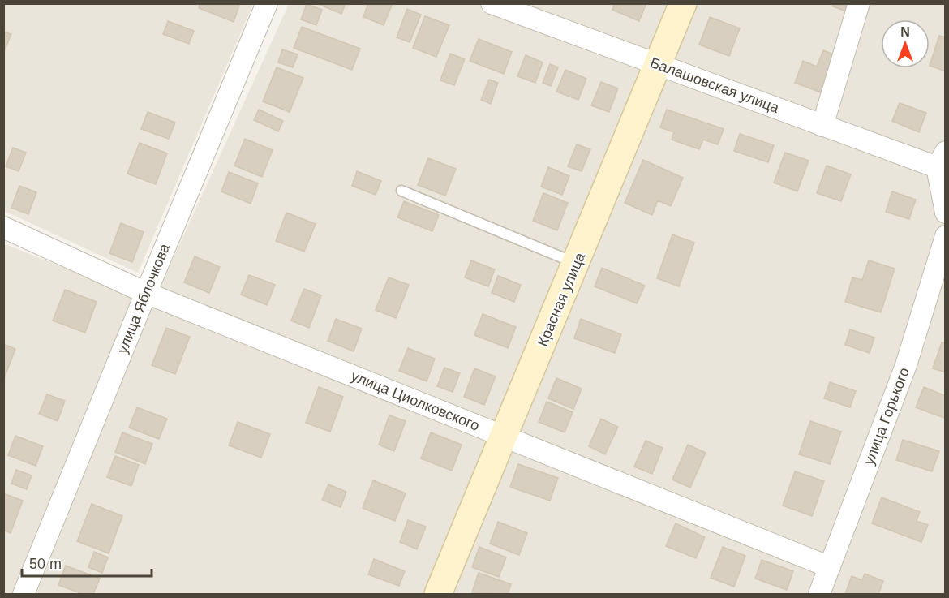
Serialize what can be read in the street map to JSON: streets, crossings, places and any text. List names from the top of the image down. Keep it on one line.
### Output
{"streets":{"main road":["Красная улица"],"street":["Балашовская улица","улица Яблочкова","улица Циолковского","улица Горького"]},"crossings":[["Балашовская улица","Красная улица"],["улица Яблочкова","улица Циолковского"],["Красная улица","улица Циолковского"],["улица Циолковского","улица Горького"]],"scale_bar":"50 m","north":"top"}
